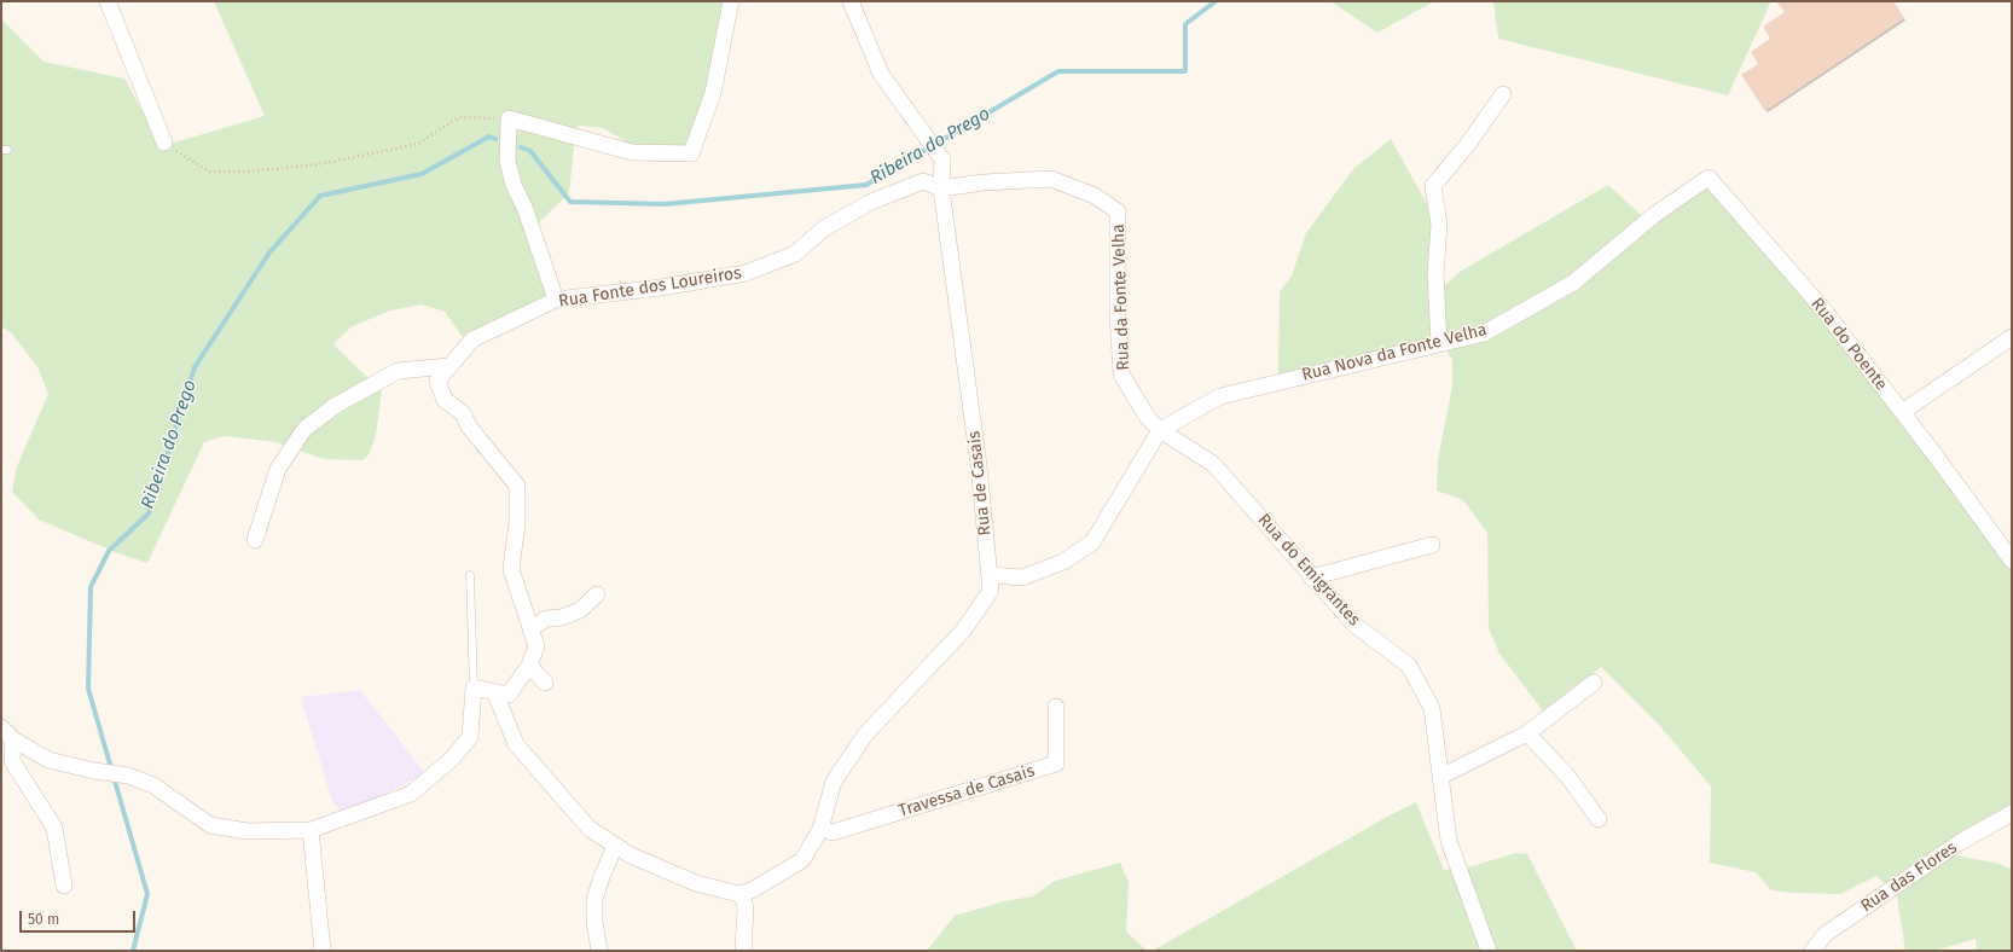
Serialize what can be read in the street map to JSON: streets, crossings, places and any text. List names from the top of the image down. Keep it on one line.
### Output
{"streets":{"street":["Rua Fonte dos Loureiros","Rua da Fonte Velha","Rua do Poente","Rua Nova da Fonte Velha","Rua de Casais","Rua do Emigrantes","Travessa de Casais","Rua das Flores"]},"crossings":[["Rua Fonte dos Loureiros","Rua da Fonte Velha"],["Rua Fonte dos Loureiros","Rua de Casais"],["Rua da Fonte Velha","Rua Nova da Fonte Velha"],["Rua da Fonte Velha","Rua de Casais"],["Rua da Fonte Velha","Rua do Emigrantes"],["Rua do Poente","Rua Nova da Fonte Velha"],["Rua Nova da Fonte Velha","Rua do Emigrantes"],["Rua de Casais","Travessa de Casais"]],"water":["Ribeira do Prego"],"scale_bar":"50 m"}
